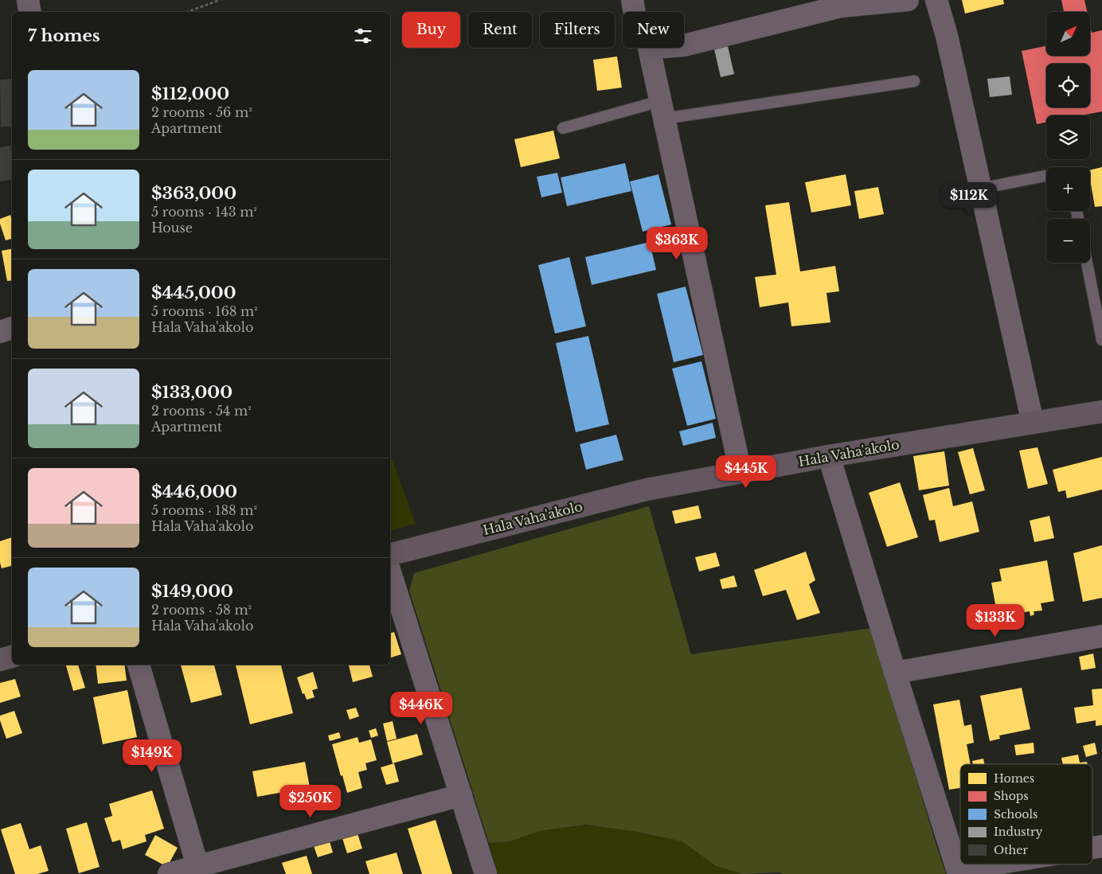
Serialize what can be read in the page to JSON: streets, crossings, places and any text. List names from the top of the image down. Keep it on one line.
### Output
{"streets":{"main road":["Hala Vaha'akolo"]},"legend":["Homes","Shops","Schools","Industry","Other"],"north":"top right","page":{"map_buttons":["+","−"],"chip":["Buy","Rent","Filters","New"],"heading":"7 homes","list":[{"name":"$112,000","note":"2 rooms · 56 m² · Apartment"},{"name":"$363,000","note":"5 rooms · 143 m² · House"},{"name":"$445,000","note":"5 rooms · 168 m² · Hala Vaha'akolo"},{"name":"$133,000","note":"2 rooms · 54 m² · Apartment"},{"name":"$446,000","note":"5 rooms · 188 m² · Hala Vaha'akolo"},{"name":"$149,000","note":"2 rooms · 58 m² · Hala Vaha'akolo"}],"price":["$112K","$363K","$445K","$133K","$446K","$149K","$250K"]}}
